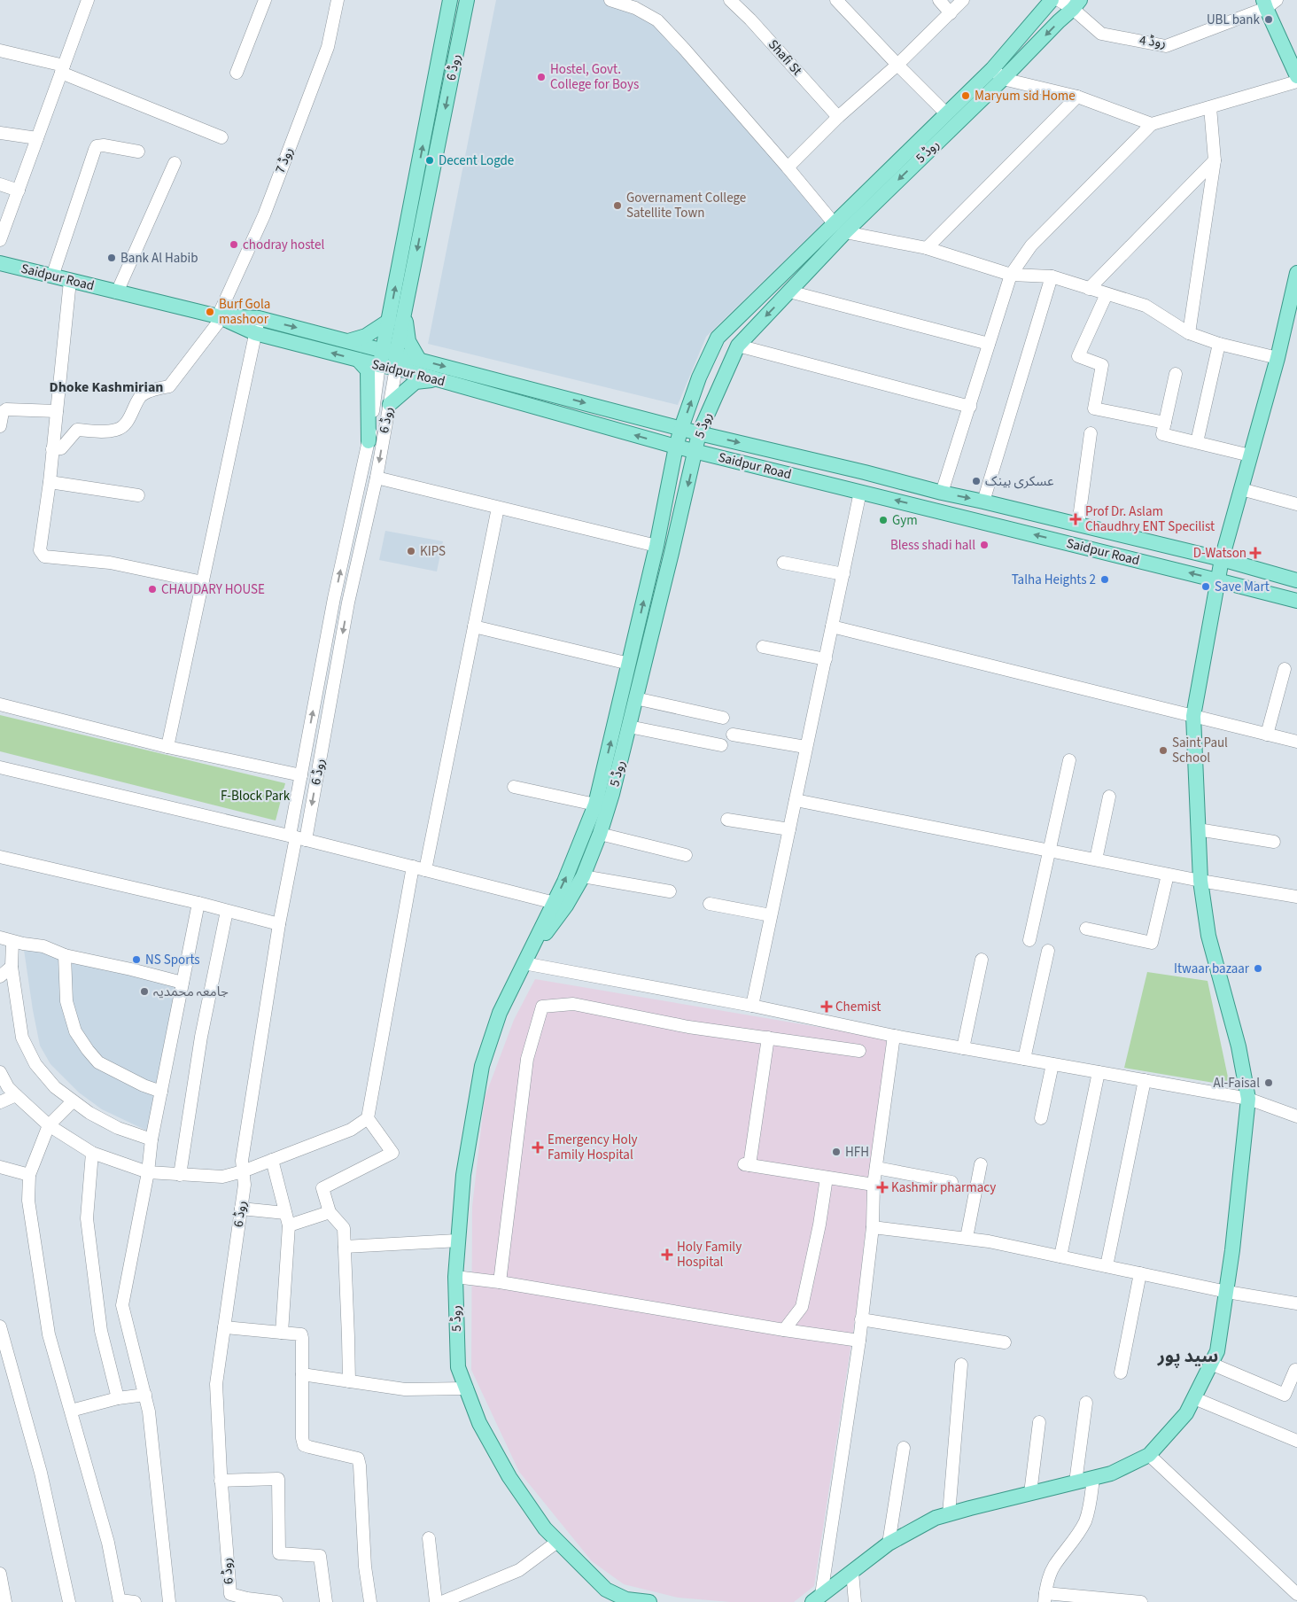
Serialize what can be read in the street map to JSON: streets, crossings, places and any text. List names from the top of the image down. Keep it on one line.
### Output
{"streets":{"main road":["روڈ 6","روڈ 5","Saidpur Road"],"street":["روڈ 4","Shafi St","روڈ 7"]},"crossings":[["روڈ 4","روڈ 5"],["روڈ 6","Saidpur Road"],["روڈ 5","Saidpur Road"],["روڈ 7","Saidpur Road"]],"districts":["Dhoke Kashmirian","سید پور"],"parks":["F-Block Park"],"places":{"other":["UBL bank","Hostel, Govt. College for Boys","Maryum sid Home","Decent Logde","Governament College Satellite Town","chodray hostel","Bank Al Habib","Burf Gola mashoor","عسکری بینک","Gym","Bless shadi hall","KIPS","Talha Heights 2","Save Mart","CHAUDARY HOUSE","Saint Paul School","NS Sports","Itwaar bazaar","جامعہ محمدیہ","Al-Faisal","HFH"],"health":["Prof Dr. Aslam Chaudhry ENT Specilist","D-Watson","Chemist","Emergency Holy Family Hospital","Kashmir pharmacy","Holy Family Hospital"]}}
